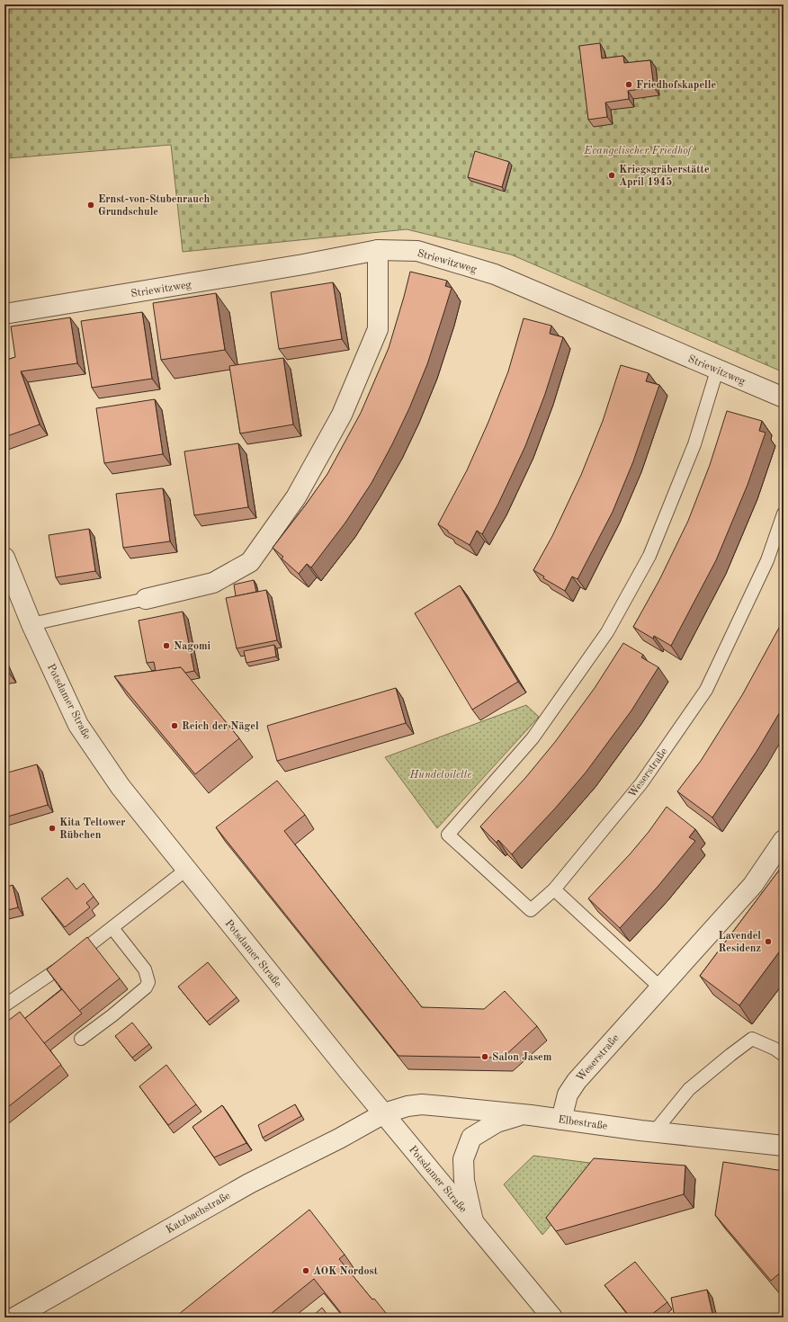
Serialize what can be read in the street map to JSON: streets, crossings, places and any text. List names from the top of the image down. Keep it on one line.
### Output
{"streets":{"street":["Striewitzweg","Potsdamer Straße","Weserstraße","Elbestraße","Katzbachstraße"]},"crossings":[["Striewitzweg","Weserstraße"],["Potsdamer Straße","Elbestraße"],["Potsdamer Straße","Katzbachstraße"],["Weserstraße","Elbestraße"],["Elbestraße","Katzbachstraße"]],"parks":["Evangelischer Friedhof","Hundetoilette"],"places":["Friedhofskapelle","Kriegsgräberstätte April 1945","Ernst-von-Stubenrauch Grundschule","Nagomi","Reich der Nägel","Kita Teltower Rübchen","Lavendel Residenz","Salon Jasem","AOK Nordost"]}
